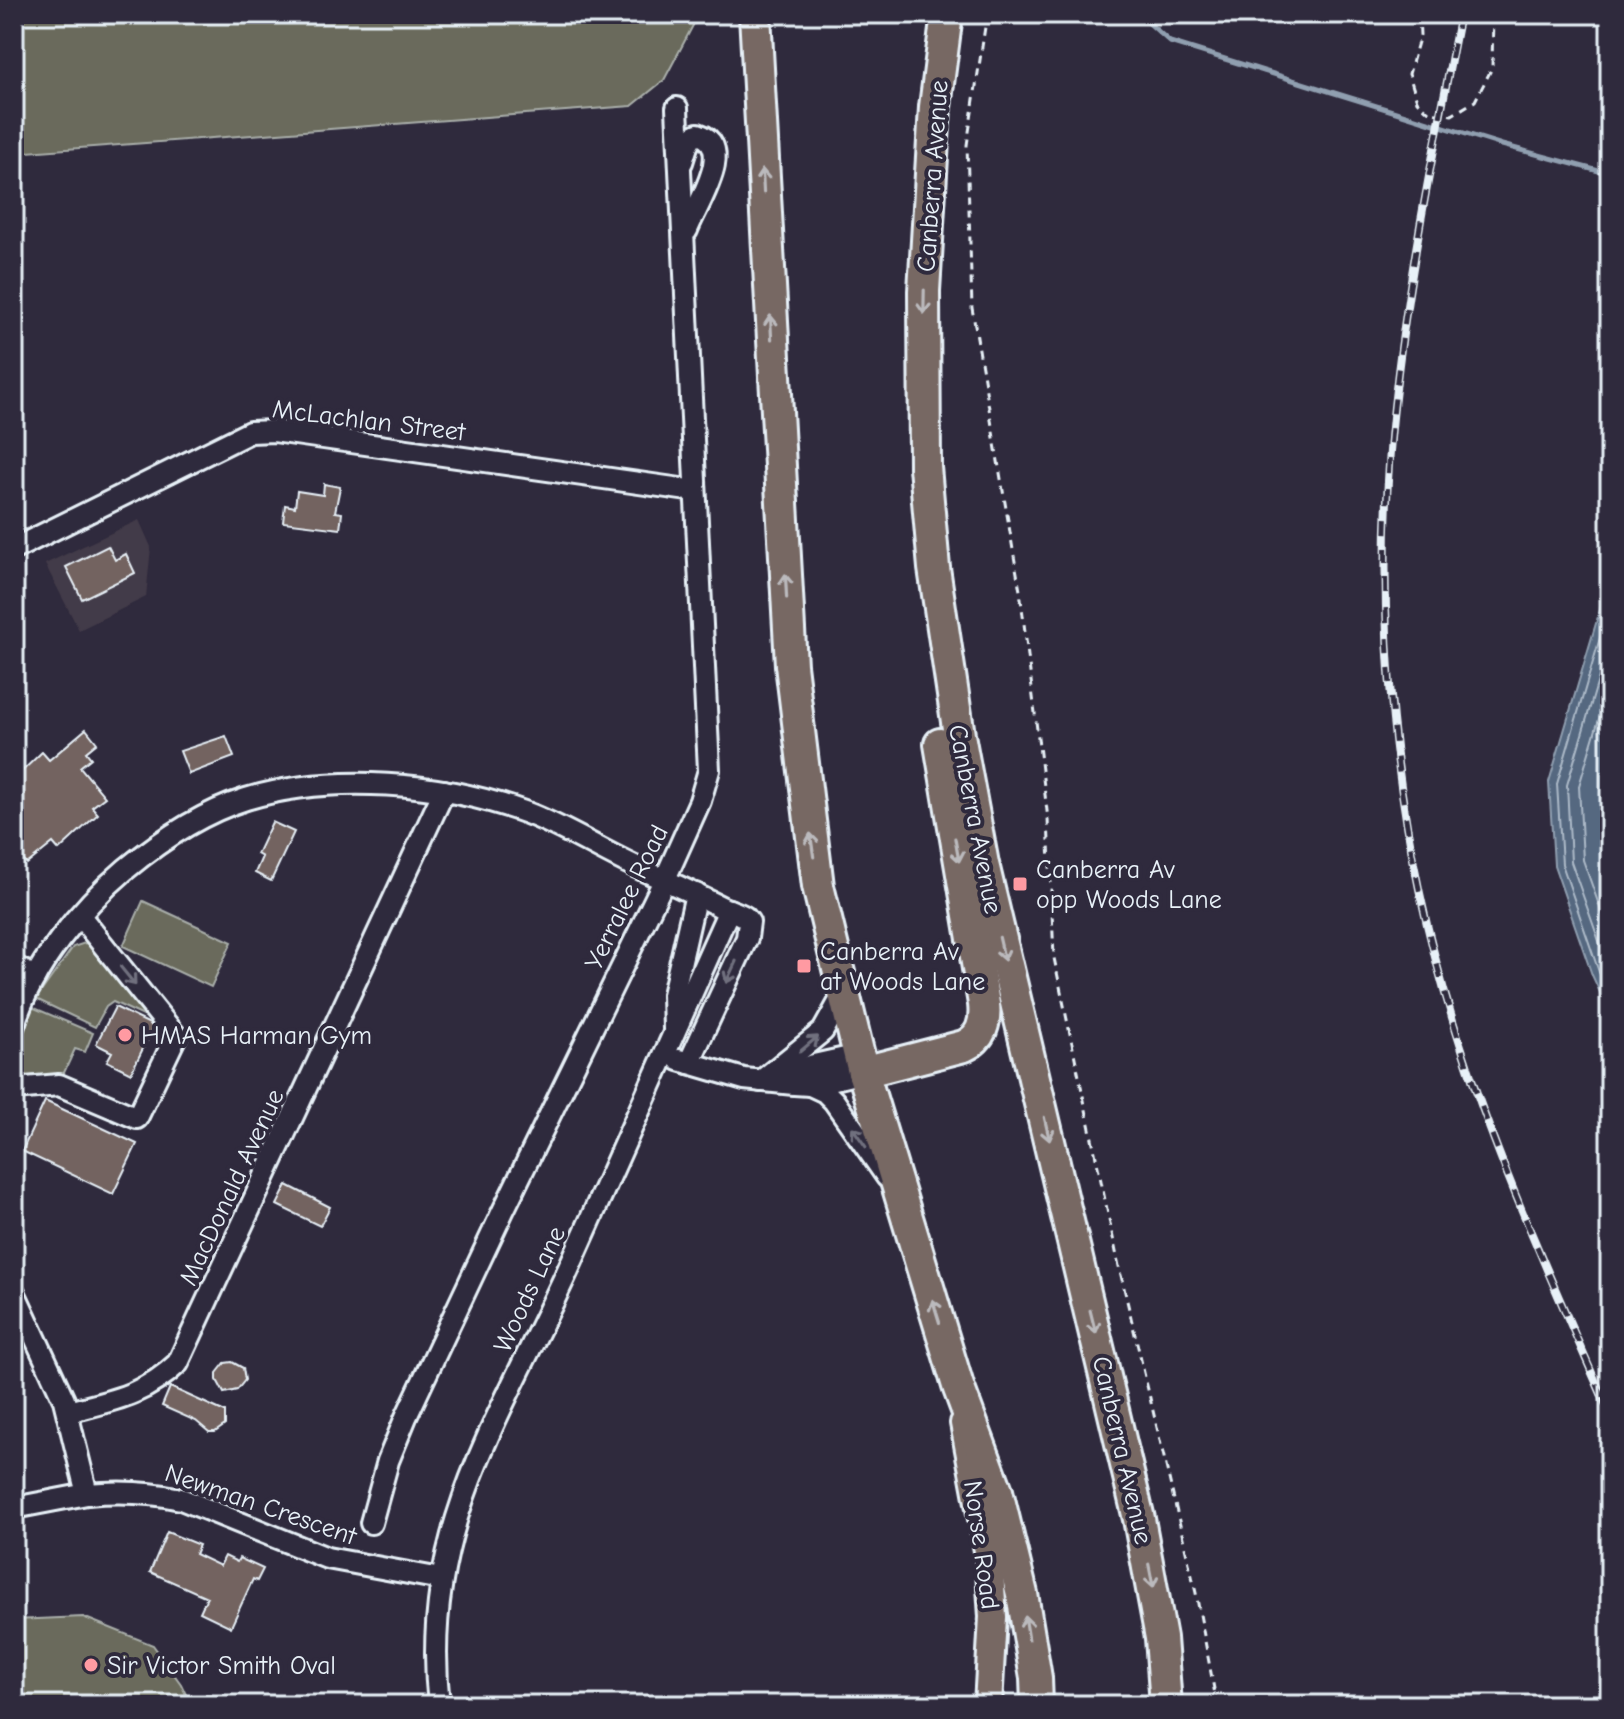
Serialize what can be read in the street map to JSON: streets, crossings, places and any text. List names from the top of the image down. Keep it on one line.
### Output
{"streets":{"highway":["Canberra Avenue"],"main road":["Norse Road"],"street":["McLachlan Street","Yerralee Road","MacDonald Avenue","Woods Lane","Newman Crescent"]},"crossings":[["McLachlan Street","Yerralee Road"],["Woods Lane","Newman Crescent"]],"places":{"transit":["Canberra Av opp Woods Lane","Canberra Av at Woods Lane"],"other":["HMAS Harman Gym","Sir Victor Smith Oval"]}}
